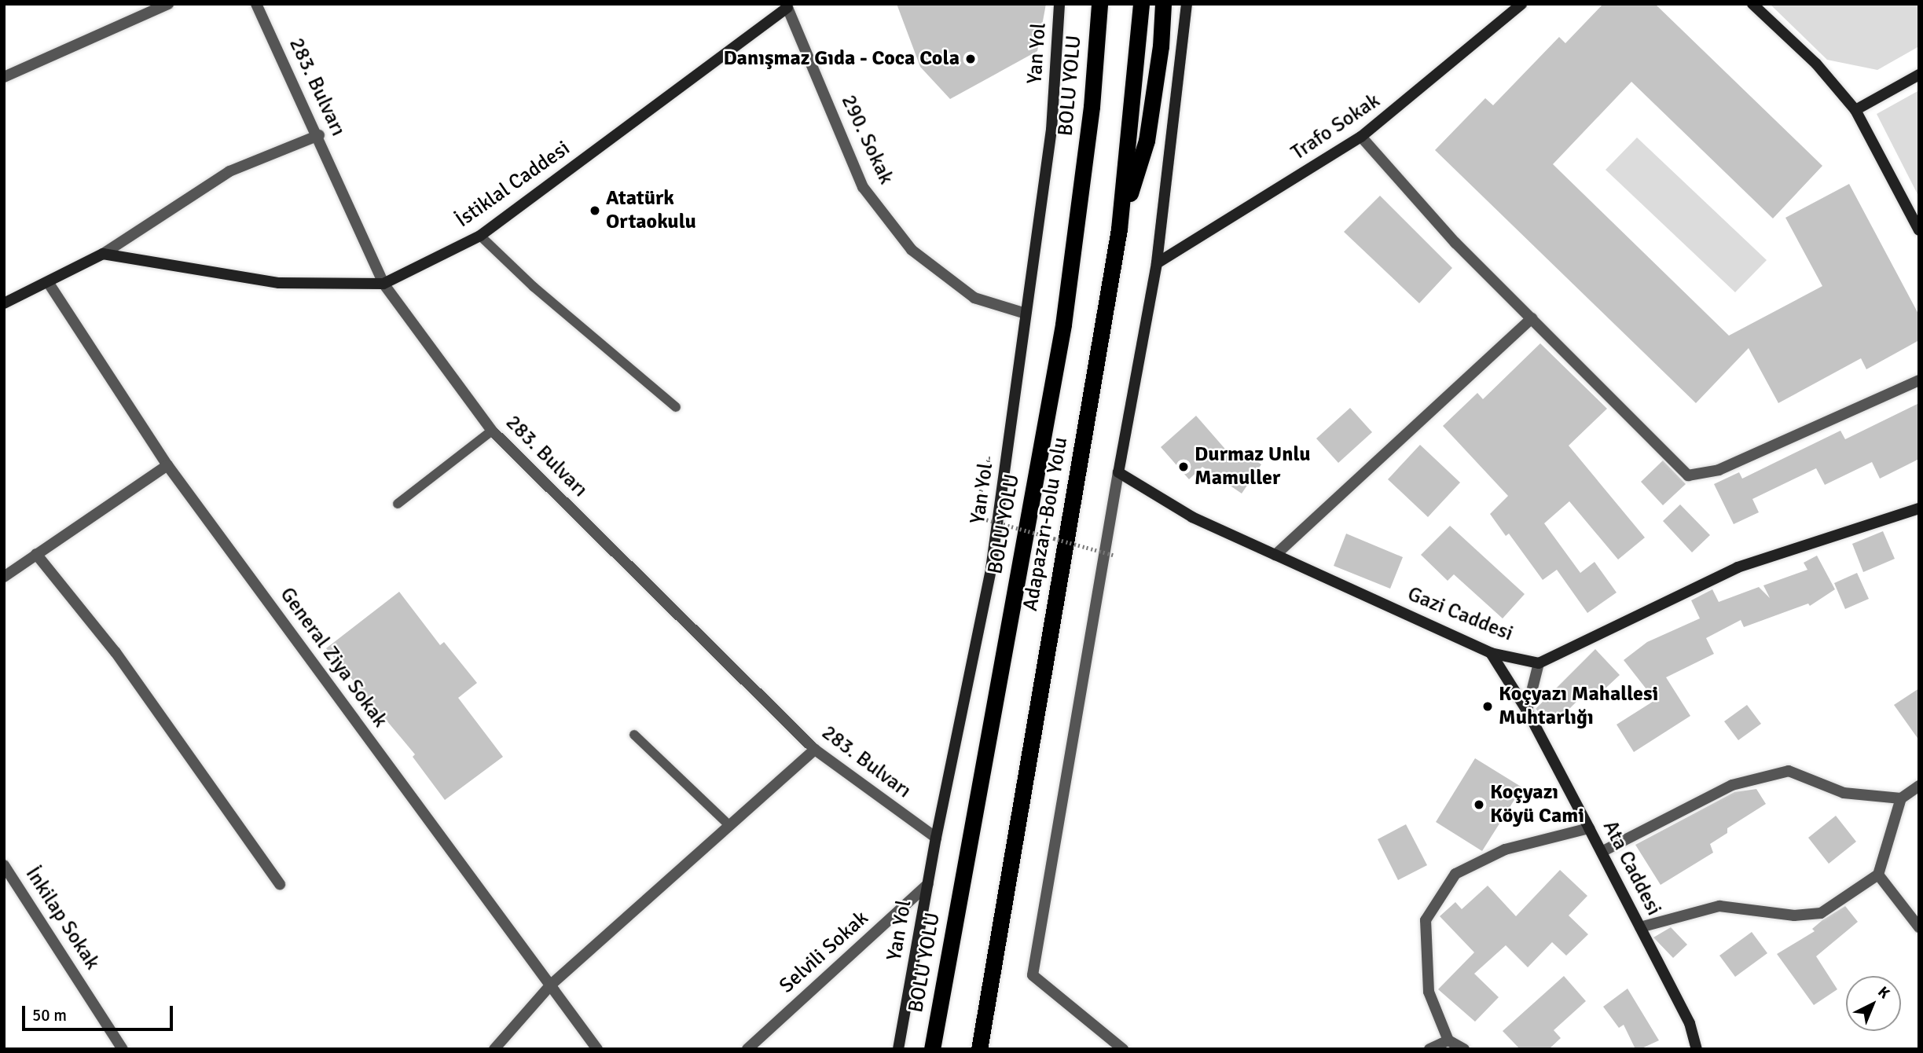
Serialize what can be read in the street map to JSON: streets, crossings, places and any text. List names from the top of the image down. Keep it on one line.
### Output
{"streets":{"highway":["BOLU YOLU","Adapazarı-Bolu Yolu"],"street":["Yan Yol","283. Bulvarı","Trafo Sokak","290. Sokak","İstiklal Caddesi","Gazi Caddesi","General Ziya Sokak","Ata Caddesi","İnkilap Sokak","Selvili Sokak"]},"crossings":[["Yan Yol","283. Bulvarı"],["Yan Yol","290. Sokak"],["Yan Yol","Selvili Sokak"],["283. Bulvarı","İstiklal Caddesi"],["290. Sokak","İstiklal Caddesi"],["Gazi Caddesi","Ata Caddesi"]],"places":["Danışmaz Gıda - Coca Cola","Atatürk Ortaokulu","Durmaz Unlu Mamuller","Koçyazı Mahallesi Muhtarlığı","Koçyazı Köyü Cami"],"scale_bar":"50 m","north":"top right"}
